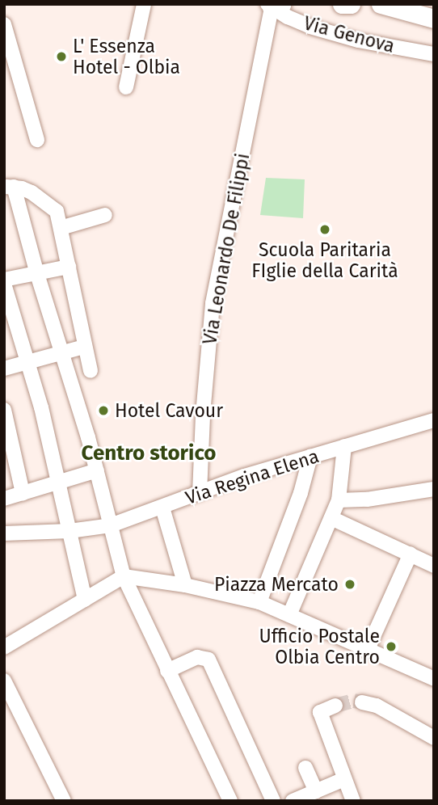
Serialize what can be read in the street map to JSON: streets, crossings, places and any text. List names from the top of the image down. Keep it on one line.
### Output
{"streets":{"street":["Via Genova","Via Leonardo De Filippi","Via Regina Elena"]},"crossings":[["Via Genova","Via Leonardo De Filippi"],["Via Leonardo De Filippi","Via Regina Elena"]],"districts":["Centro storico"],"places":["L' Essenza Hotel - Olbia","Scuola Paritaria FIglie della Carità","Hotel Cavour","Piazza Mercato","Ufficio Postale Olbia Centro"]}
